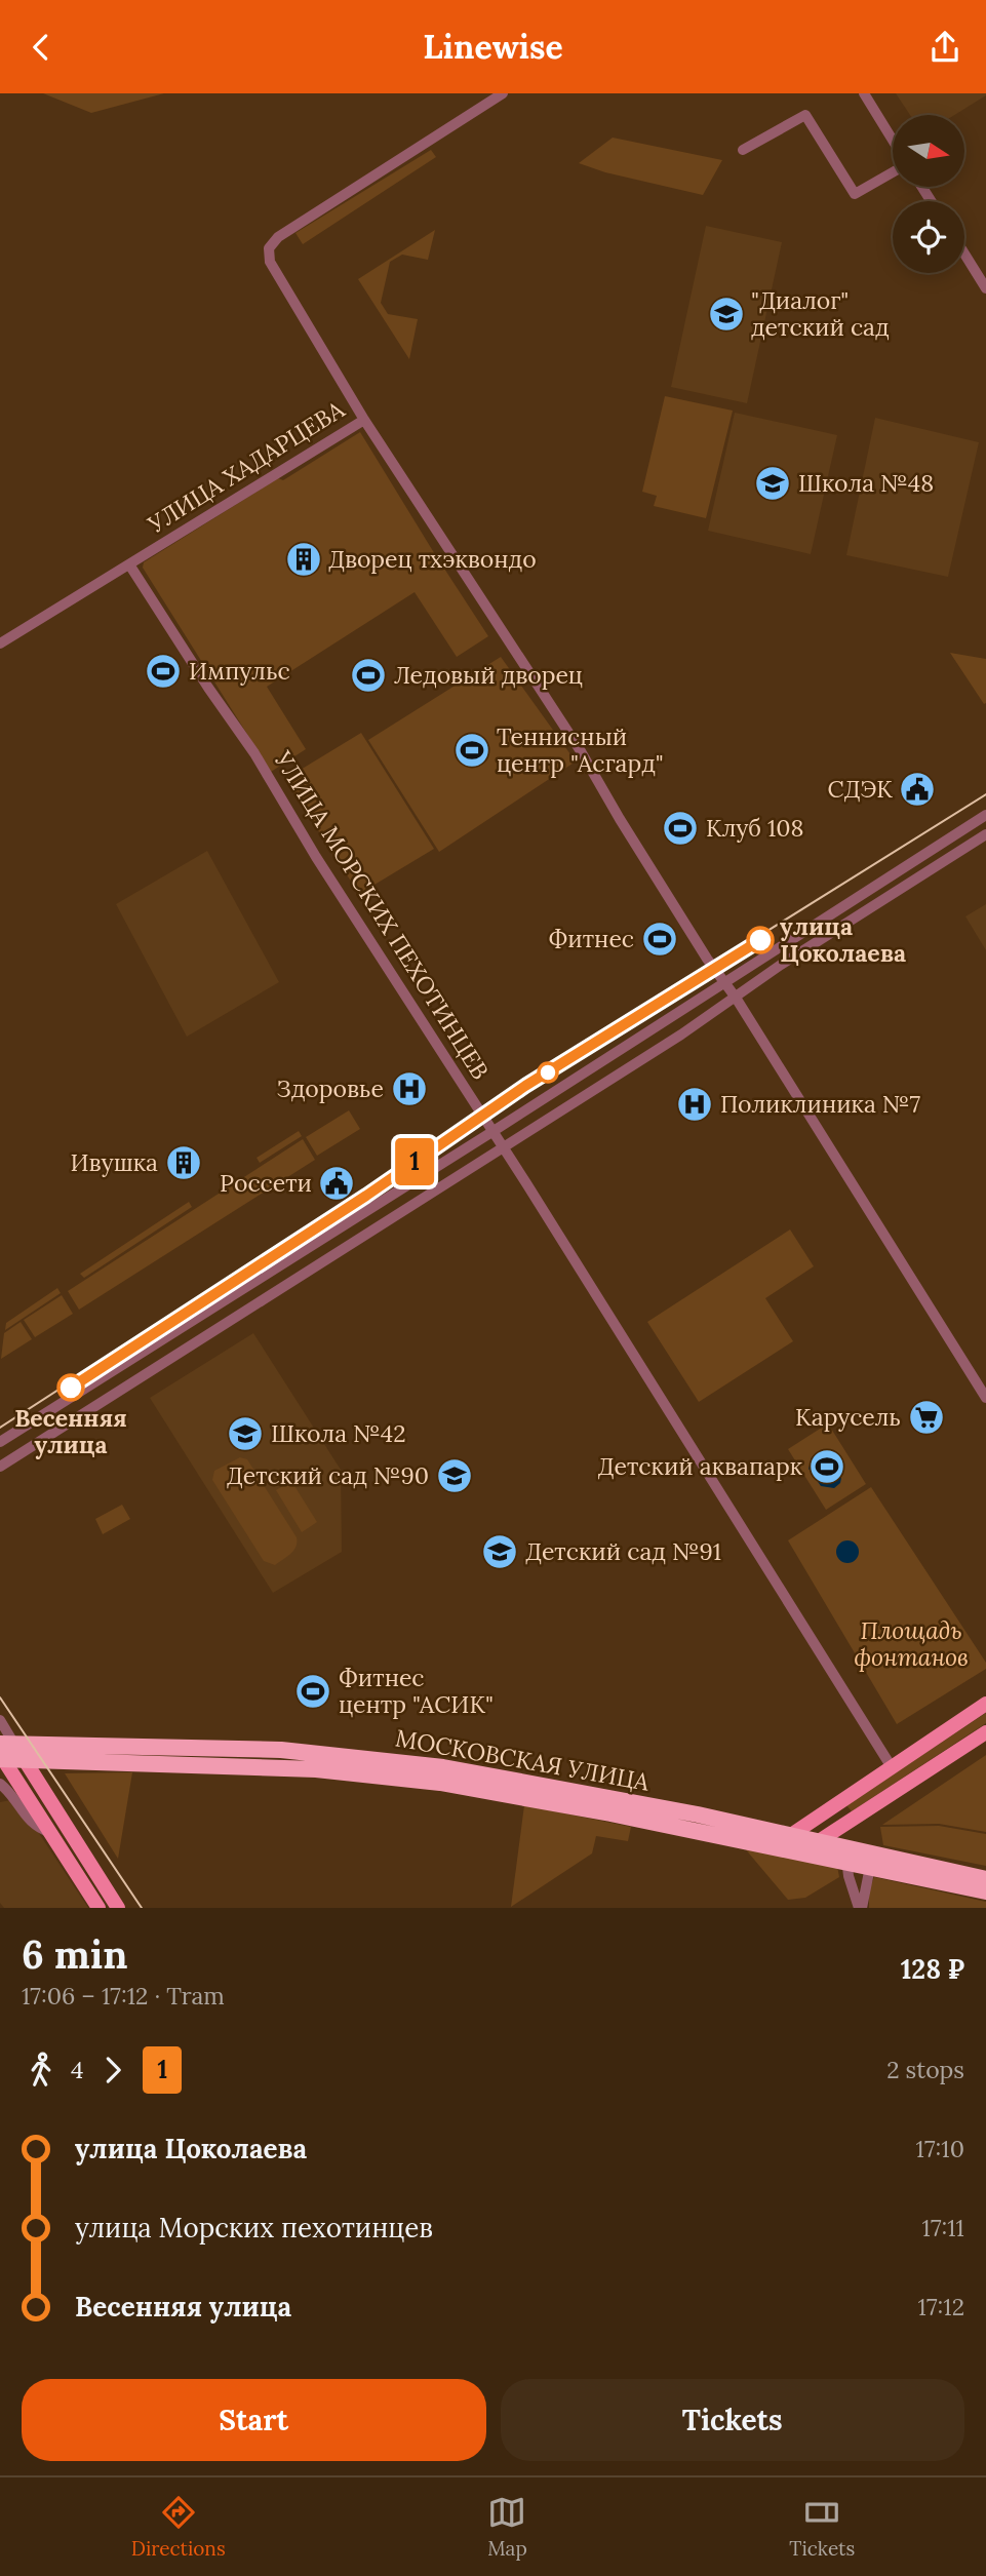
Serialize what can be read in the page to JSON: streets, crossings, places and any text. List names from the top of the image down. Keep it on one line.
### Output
{"streets":{"highway":["МОСКОВСКАЯ УЛИЦА"],"street":["УЛИЦА ХАДАРЦЕВА","УЛИЦА МОРСКИХ ПЕХОТИНЦЕВ"]},"crossings":[["УЛИЦА ХАДАРЦЕВА","УЛИЦА МОРСКИХ ПЕХОТИНЦЕВ"]],"parks":["Площадь фонтанов"],"places":{"school or university":["\"Диалог\" детский сад","Школа №48","Школа №42","Детский сад №90","Детский сад №91"],"building":["Дворец тхэквондо","Ивушка"],"sports":["Импульс","Ледовый дворец","Теннисный центр \"Асгард\"","Клуб 108","Фитнес","Детский аквапарк","Фитнес центр \"АСИК\""],"public building":["СДЭК","Россети"],"other":["улица Цоколаева","Весенняя улица"],"hospital":["Здоровье","Поликлиника №7"],"supermarket":["Карусель"]},"lines":["tram line 1"],"north":"right","page":{"header":"Linewise","on_map":"1","heading":["6 min","17:06 – 17:12 · Tram","128 ₽"],"legs":["4","1","2 stops"],"list":[{"name":"улица Цоколаева","value":"17:10"},{"name":"улица Морских пехотинцев","value":"17:11"},{"name":"Весенняя улица","value":"17:12"}],"buttons":["Start","Tickets"],"tabs":["Directions","Map","Tickets"]}}
